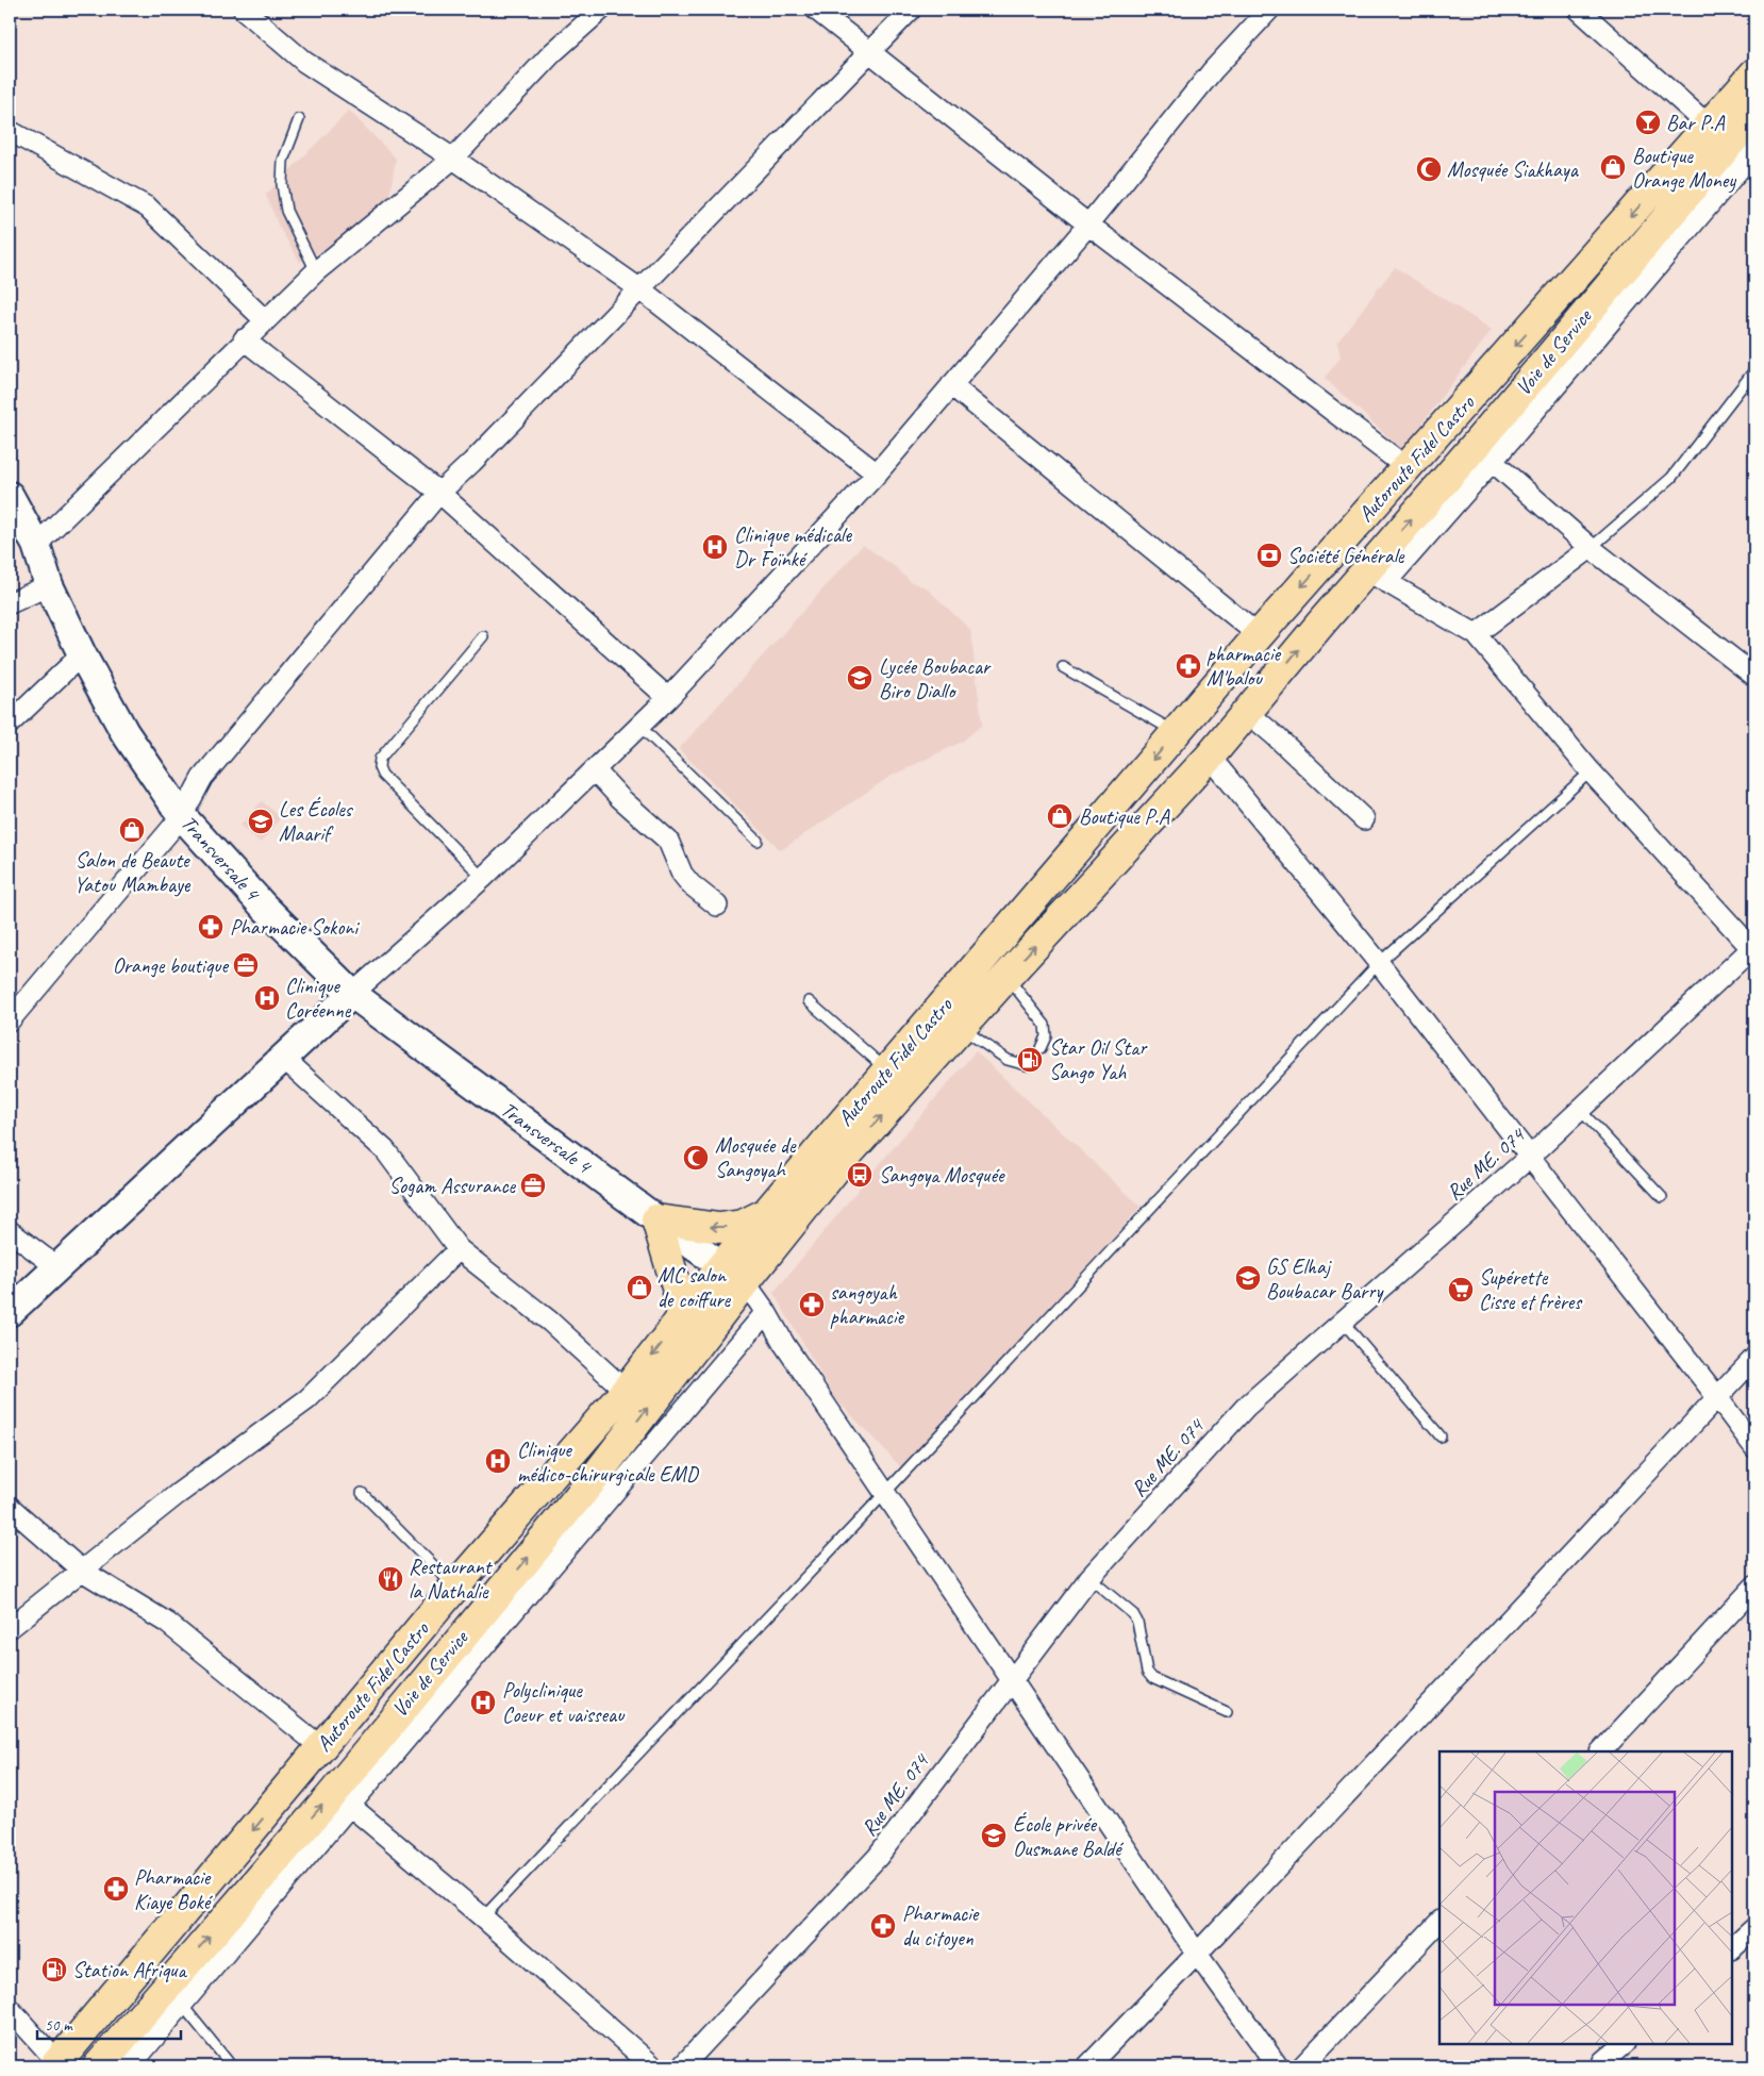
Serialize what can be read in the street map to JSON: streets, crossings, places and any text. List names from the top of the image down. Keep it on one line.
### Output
{"streets":{"highway":["Autoroute Fidel Castro"],"main road":["Transversale 4"],"street":["Voie de Service","Rue ME. 074"]},"crossings":[["Voie de Service","Autoroute Fidel Castro"],["Autoroute Fidel Castro","Transversale 4"]],"places":{"bar":["Bar P.A"],"shop":["Boutique Orange Money","Boutique P.A","Salon de Beaute Yatou Mambaye","MC salon de coiffure"],"mosque":["Mosquée Siakhaya","Mosquée de Sangoyah"],"hospital":["Clinique médicale Dr Foïnké","Clinique Coréenne","Clinique médico-chirurgicale EMD","Polyclinique Coeur et vaisseau"],"bank":["Société Générale"],"pharmacy":["pharmacie M'balou","Pharmacie Sokoni","sangoyah pharmacie","Pharmacie Kiaye Boké","Pharmacie du citoyen"],"school or university":["Lycée Boubacar Biro Diallo","Les Écoles Maarif","GS Elhaj Boubacar Barry","École privée Ousmane Baldé"],"office":["Orange boutique","Sogam Assurance"],"fuel station":["Star Oil Star Sango Yah","Station Afriqua"],"bus stop":["Sangoya Mosquée"],"supermarket":["Supérette Cisse et frères"],"restaurant":["Restaurant la Nathalie"]},"scale_bar":"50 m"}
